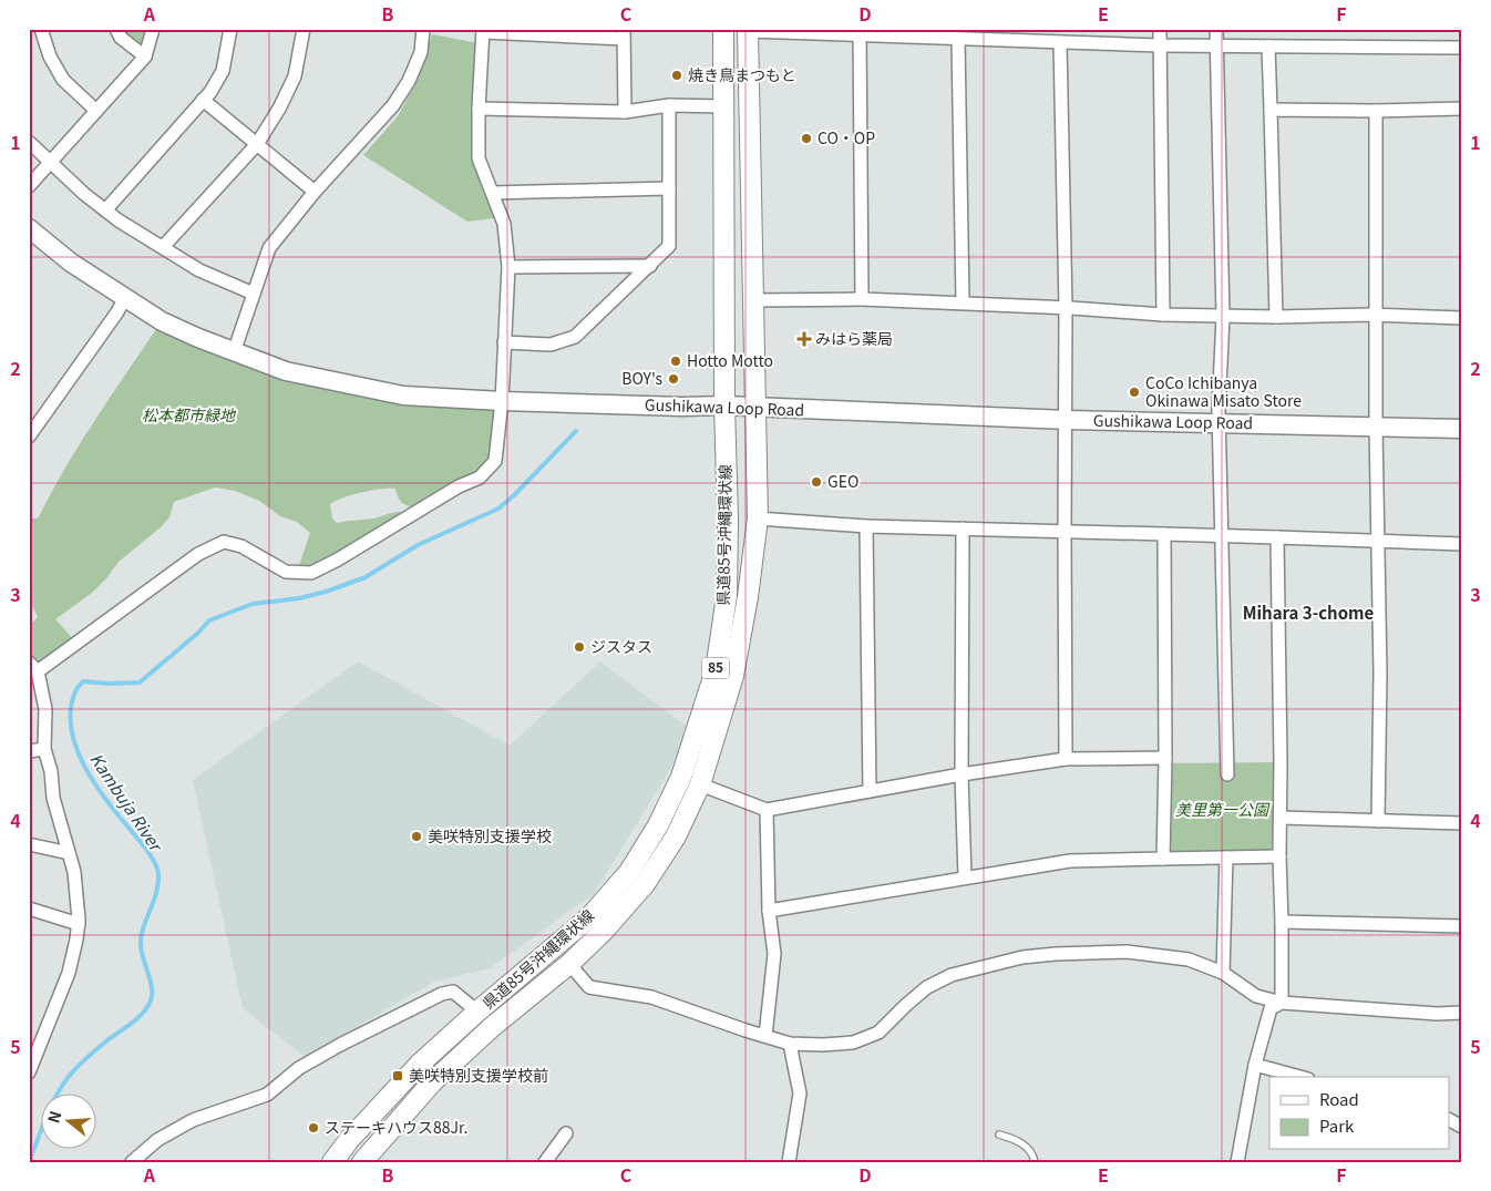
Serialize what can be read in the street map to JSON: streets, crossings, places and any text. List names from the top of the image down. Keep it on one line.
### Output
{"streets":{"main road":["Gushikawa Loop Road","県道85号沖縄環状線","85"]},"crossings":[["Gushikawa Loop Road","県道85号沖縄環状線"]],"districts":["Mihara 3-chome"],"water":["Kambuja River"],"parks":["松本都市緑地","美里第一公園"],"places":{"other":["焼き鳥まつもと","CO・OP","Hotto Motto","BOY's","CoCo Ichibanya Okinawa Misato Store","GEO","ジスタス","美咲特別支援学校","ステーキハウス88Jr."],"health":["みはら薬局"],"transit":["美咲特別支援学校前"]},"legend":["Road","Park"],"north":"left","grid":{"columns":["A","B","C","D","E","F"],"rows":["1","2","3","4","5"]}}
